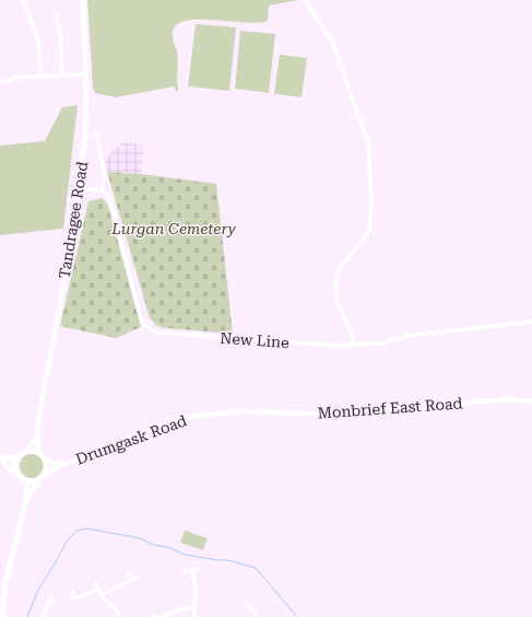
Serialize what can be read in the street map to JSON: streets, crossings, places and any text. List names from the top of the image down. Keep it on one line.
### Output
{"streets":{"street":["Tandragee Road","New Line","Monbrief East Road","Drumgask Road"]},"crossings":[["Tandragee Road","Drumgask Road"],["Monbrief East Road","Drumgask Road"]],"parks":["Lurgan Cemetery"]}
